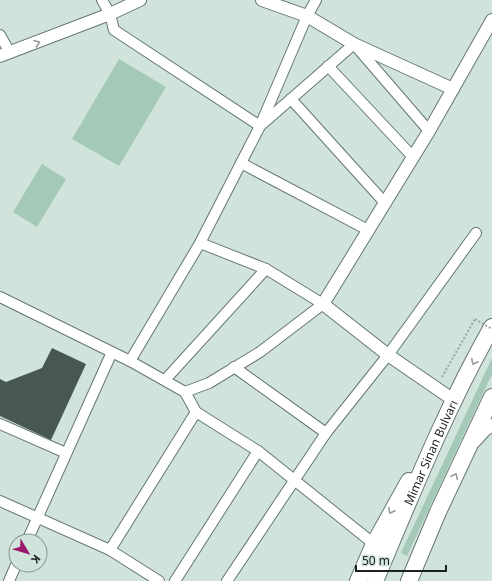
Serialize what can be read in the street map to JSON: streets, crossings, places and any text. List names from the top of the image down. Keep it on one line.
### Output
{"streets":{"highway":["Mimar Sinan Bulvarı"]},"scale_bar":"50 m","north":"bottom right"}
